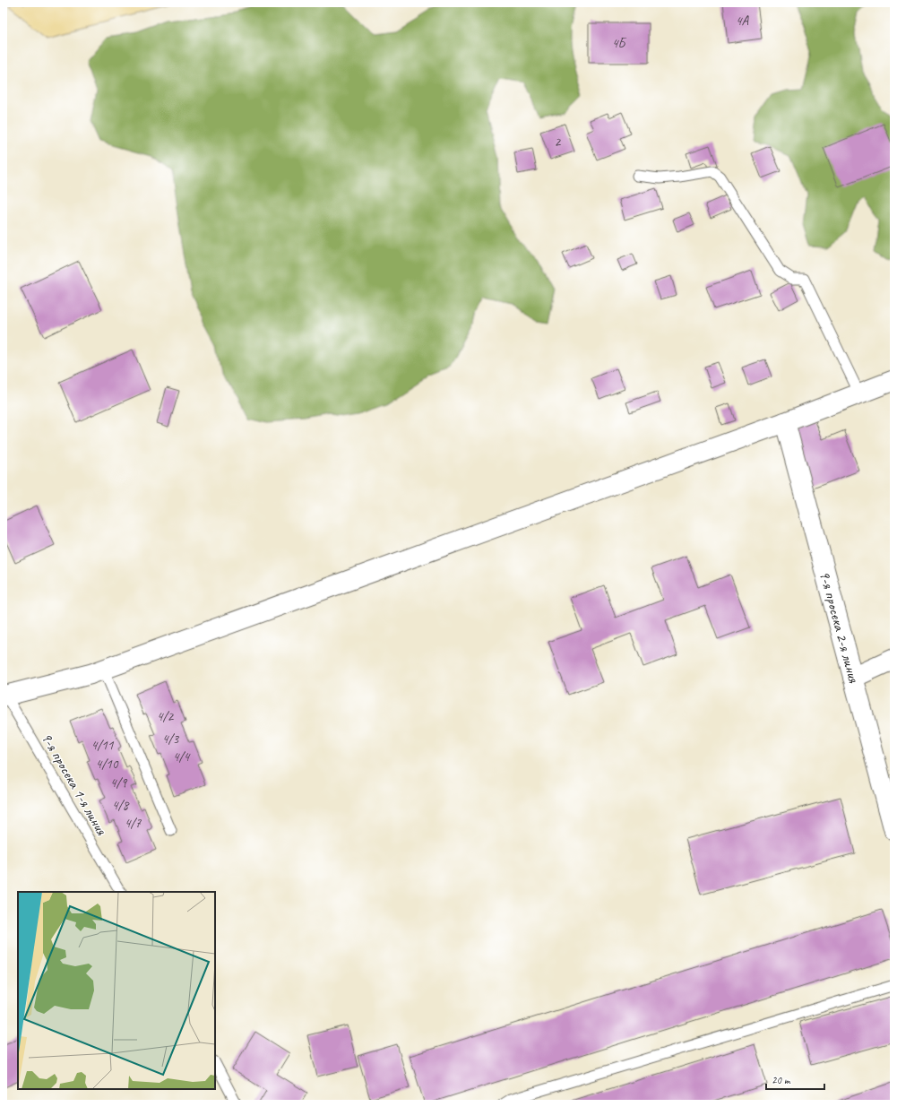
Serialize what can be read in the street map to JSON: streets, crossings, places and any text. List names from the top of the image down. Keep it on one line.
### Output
{"streets":{"street":["9-я просека 2-я линия"],"lane":["9-я просека 1-я линия"]},"house_numbers":["4А","4Б","2","4/2","4/3","4/11","4/4","4/10","4/9","4/8","4/7"],"scale_bar":"20 m"}
